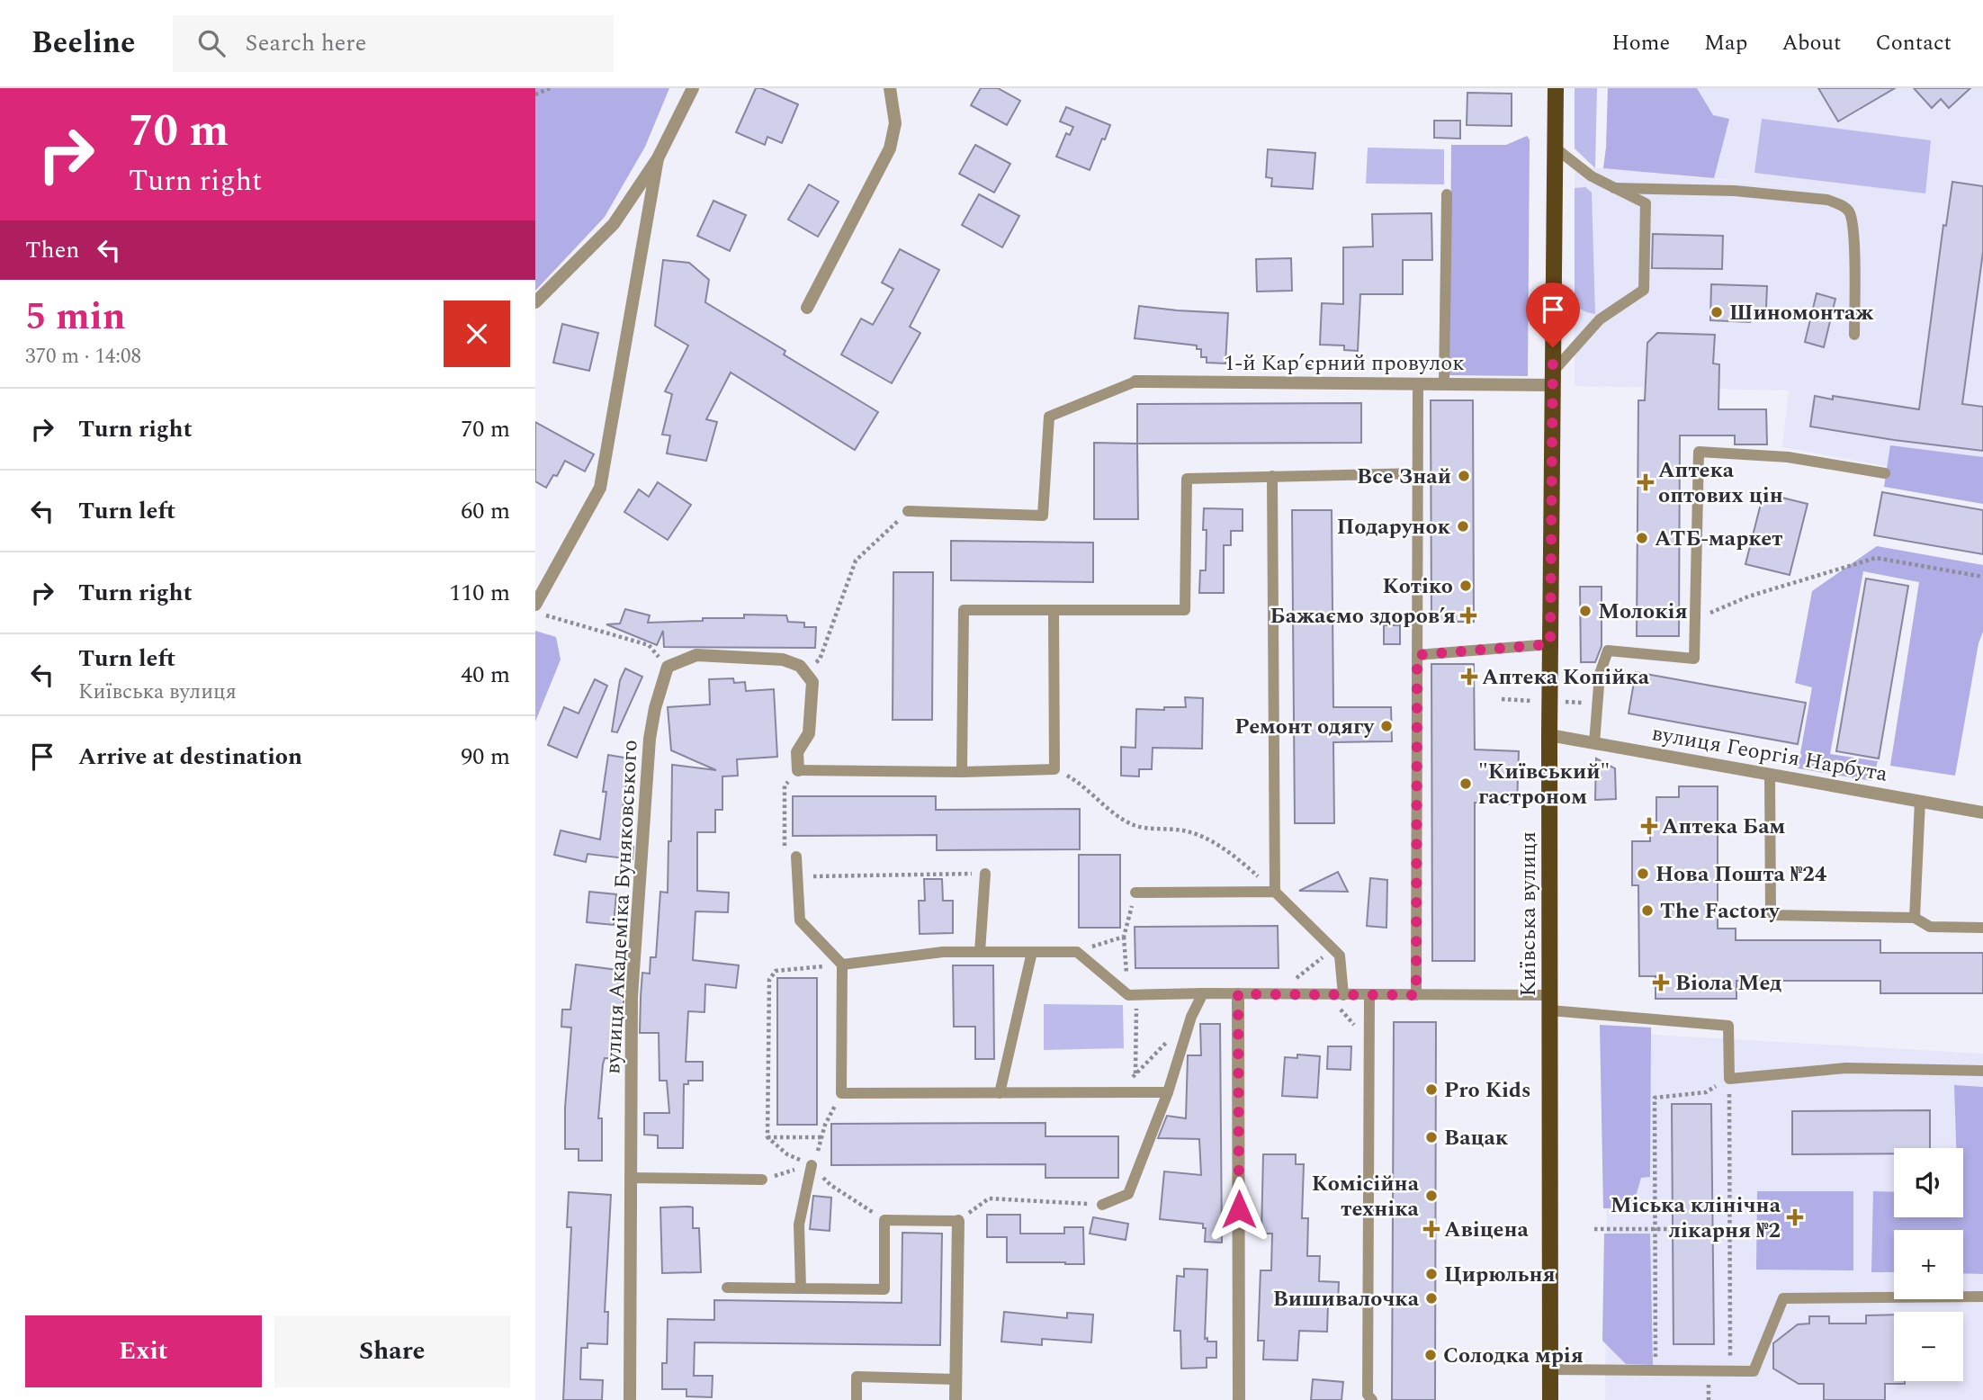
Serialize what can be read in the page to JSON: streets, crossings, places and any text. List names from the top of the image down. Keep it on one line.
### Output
{"streets":{"main road":["Київська вулиця"],"street":["1-й Карʼєрний провулок","вулиця Георгія Нарбута","вулиця Академіка Буняковського"]},"crossings":[["1-й Карʼєрний провулок","Київська вулиця"],["вулиця Георгія Нарбута","Київська вулиця"]],"places":{"other":["Шиномонтаж","Все Знай","Подарунок","АТБ-маркет","Котіко","Молокія","Ремонт одягу","\"Київський\" гастроном","Нова Пошта №24","The Factory","Pro Kids","Вацак","Комісійна техніка","Цирюльня","Вишивалочка","Солодка мрія"],"health":["Аптека оптових цін","Бажаємо здоров’я","Аптека Копійка","Аптека Бам","Віола Мед","Міська клінічна лікарня №2","Авіцена"]},"page":{"header":"Beeline","search":"Search here","nav":["Home","Map","About","Contact"],"turn":["70 m","Turn right"],"then":"Then","heading":["5 min","370 m · 14:08"],"list":[{"name":"Turn right","value":"70 m"},{"name":"Turn left","value":"60 m"},{"name":"Turn right","value":"110 m"},{"name":"Turn left","note":"Київська вулиця","value":"40 m"},{"name":"Arrive at destination","value":"90 m"}],"map_buttons":["+","−"],"buttons":["Exit","Share"]}}
